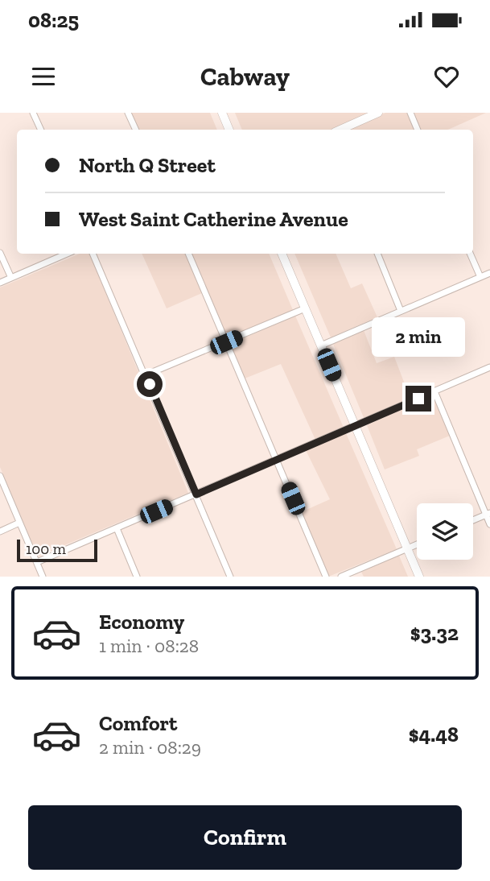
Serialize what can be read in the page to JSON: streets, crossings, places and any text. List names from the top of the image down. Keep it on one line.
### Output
{"scale_bar":"100 m","page":{"status":"08:25","header":"Cabway","banner":["North Q Street","West Saint Catherine Avenue"],"bubble":"2 min","scale":"100 m","list":[{"name":"Economy","note":"1 min · 08:28","value":"$3.32"},{"name":"Comfort","note":"2 min · 08:29","value":"$4.48"}],"buttons":"Confirm"}}
